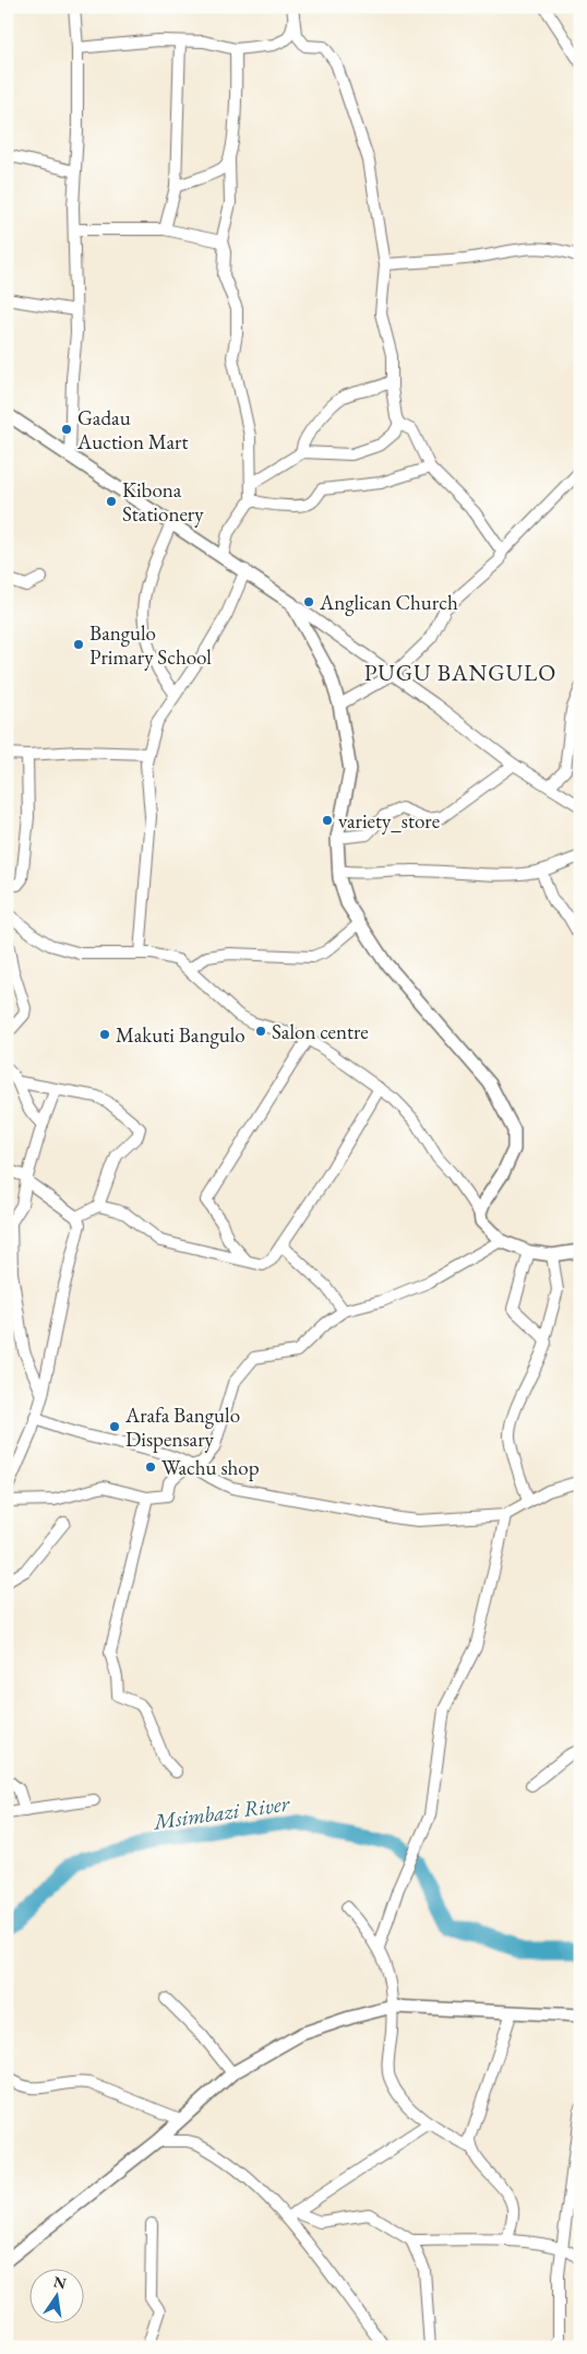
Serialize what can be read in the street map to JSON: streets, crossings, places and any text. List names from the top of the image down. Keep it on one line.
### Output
{"districts":["PUGU BANGULO"],"water":["Msimbazi River"],"places":["Gadau Auction Mart","Kibona Stationery","Anglican Church","Bangulo Primary School","variety_store","Salon centre","Makuti Bangulo","Arafa Bangulo Dispensary","Wachu shop"],"north":"top"}
